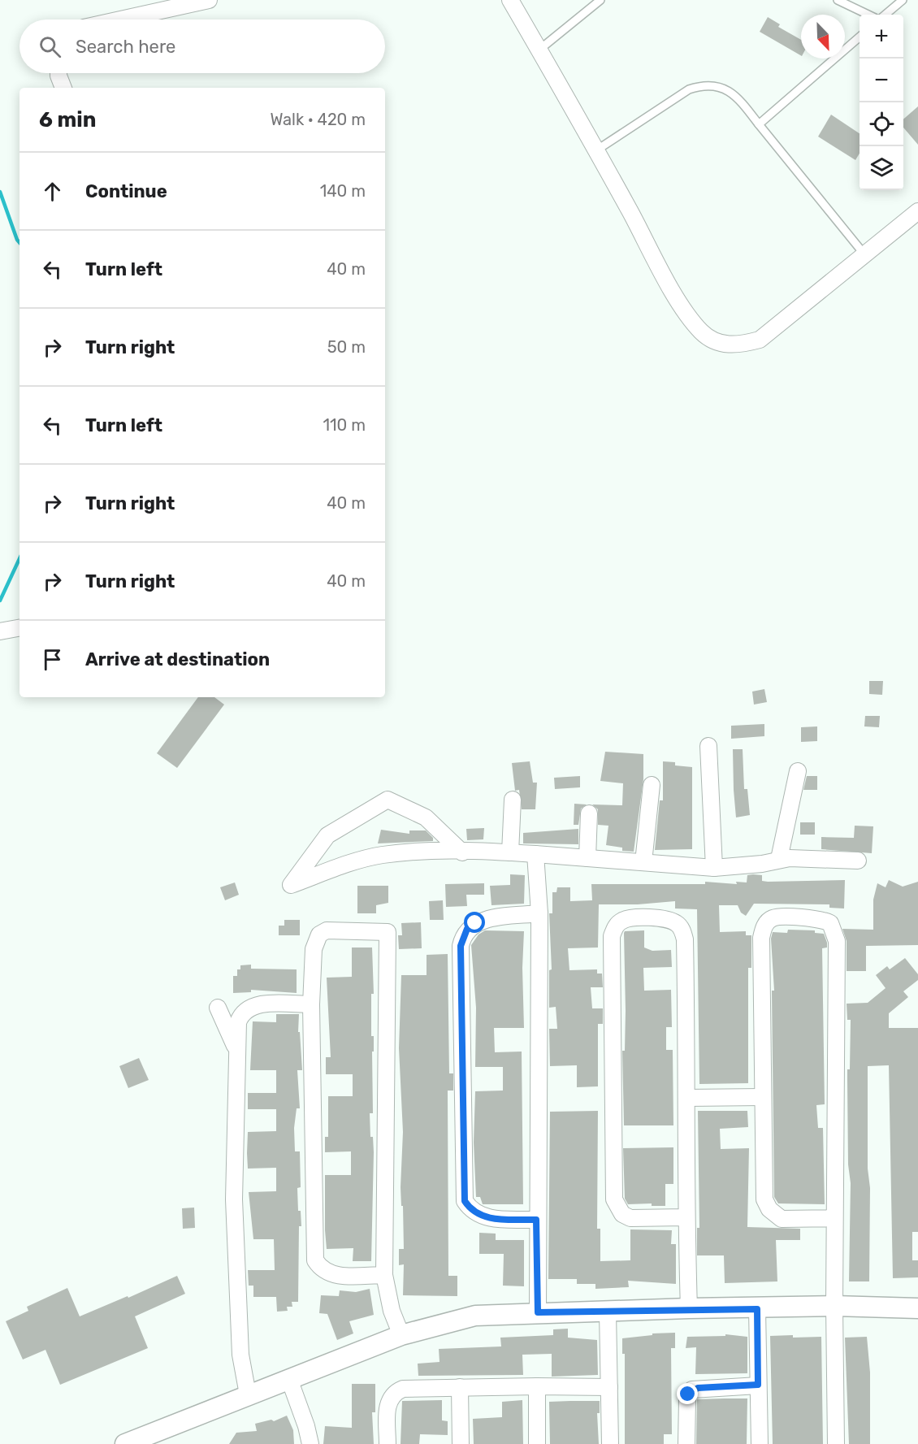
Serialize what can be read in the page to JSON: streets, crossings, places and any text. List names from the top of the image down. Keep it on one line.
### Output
{"north":"bottom right","page":{"map_buttons":["+","−"],"search":"Search here","heading":["6 min","Walk · 420 m"],"list":[["Continue","140 m"],["Turn left","40 m"],["Turn right","50 m"],["Turn left","110 m"],["Turn right","40 m"],["Turn right","40 m"],"Arrive at destination"]}}
